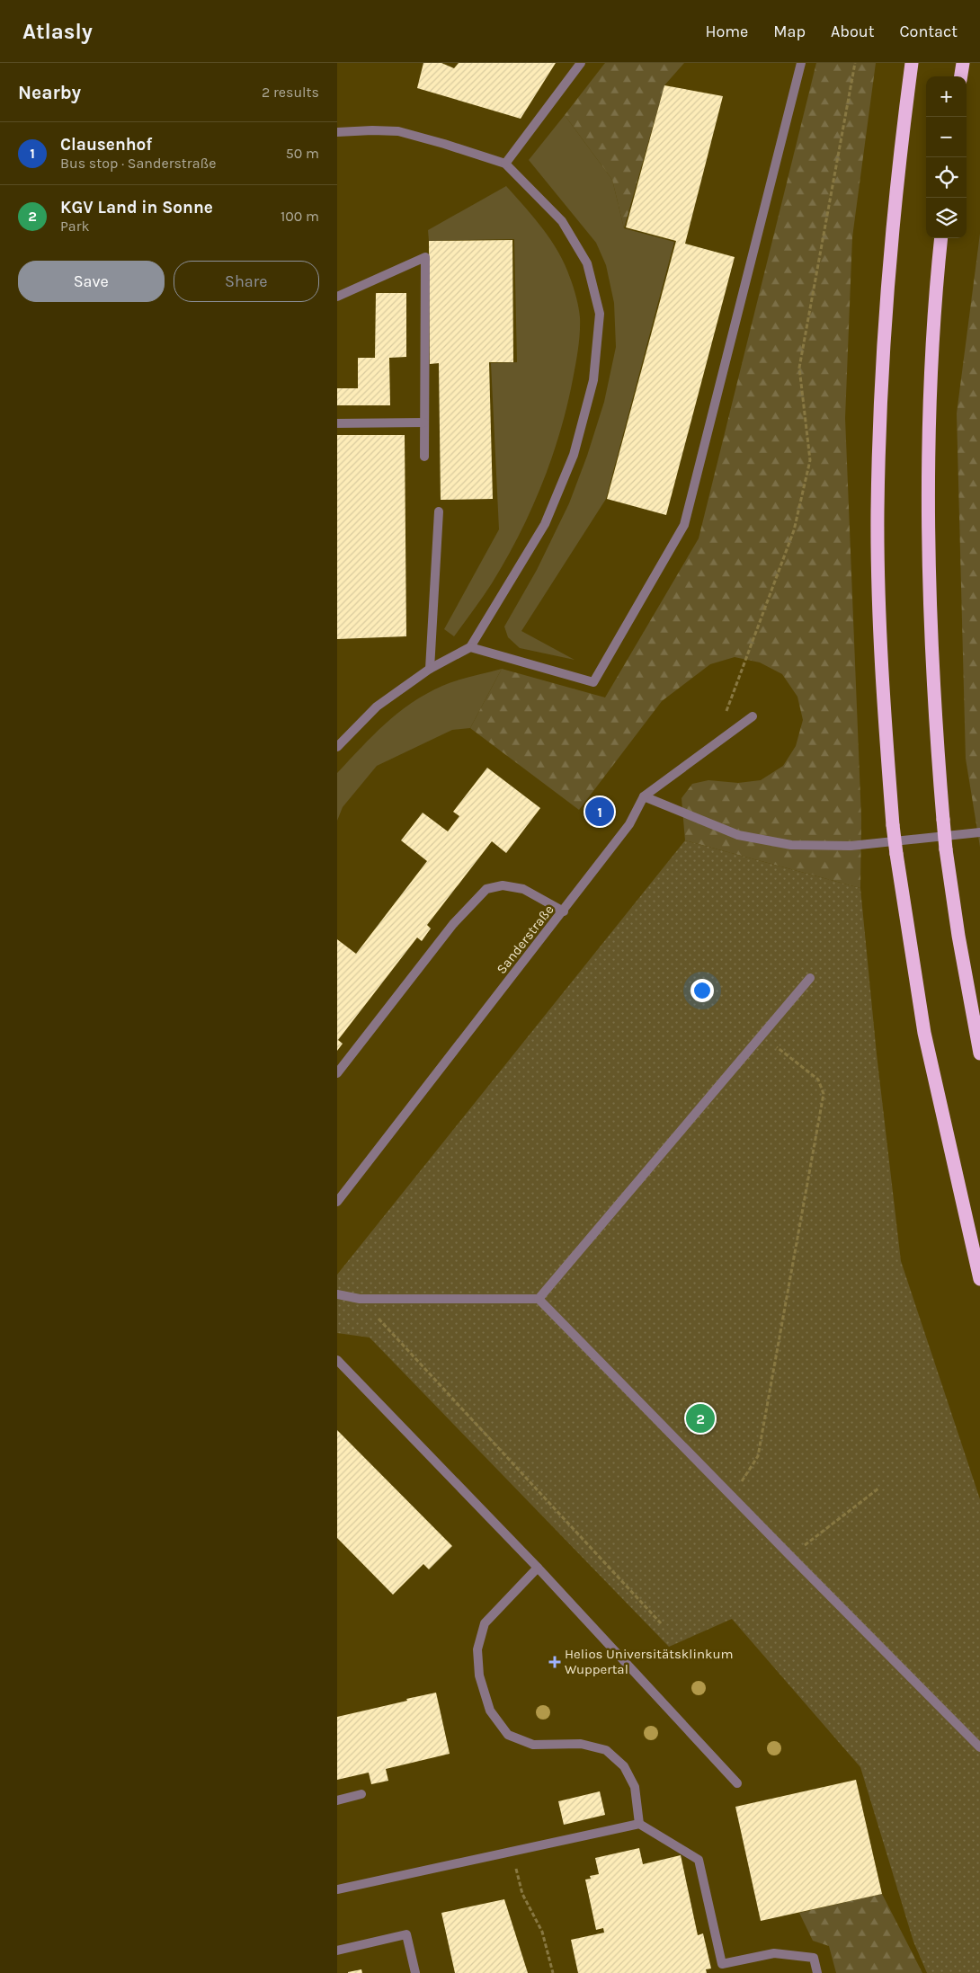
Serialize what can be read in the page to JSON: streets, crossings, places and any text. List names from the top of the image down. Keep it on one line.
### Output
{"streets":{"street":["Sanderstraße"]},"places":{"health":["Helios Universitätsklinkum Wuppertal"]},"page":{"header":"Atlasly","nav":["Home","Map","About","Contact"],"heading":["Nearby","2 results"],"map_buttons":["+","−"],"list":[{"mark":"1","name":"Clausenhof","note":"Bus stop · Sanderstraße","value":"50 m"},{"mark":"2","name":"KGV Land in Sonne","note":"Park","value":"100 m"}],"buttons":["Save","Share"],"pins":["1","2"]}}
